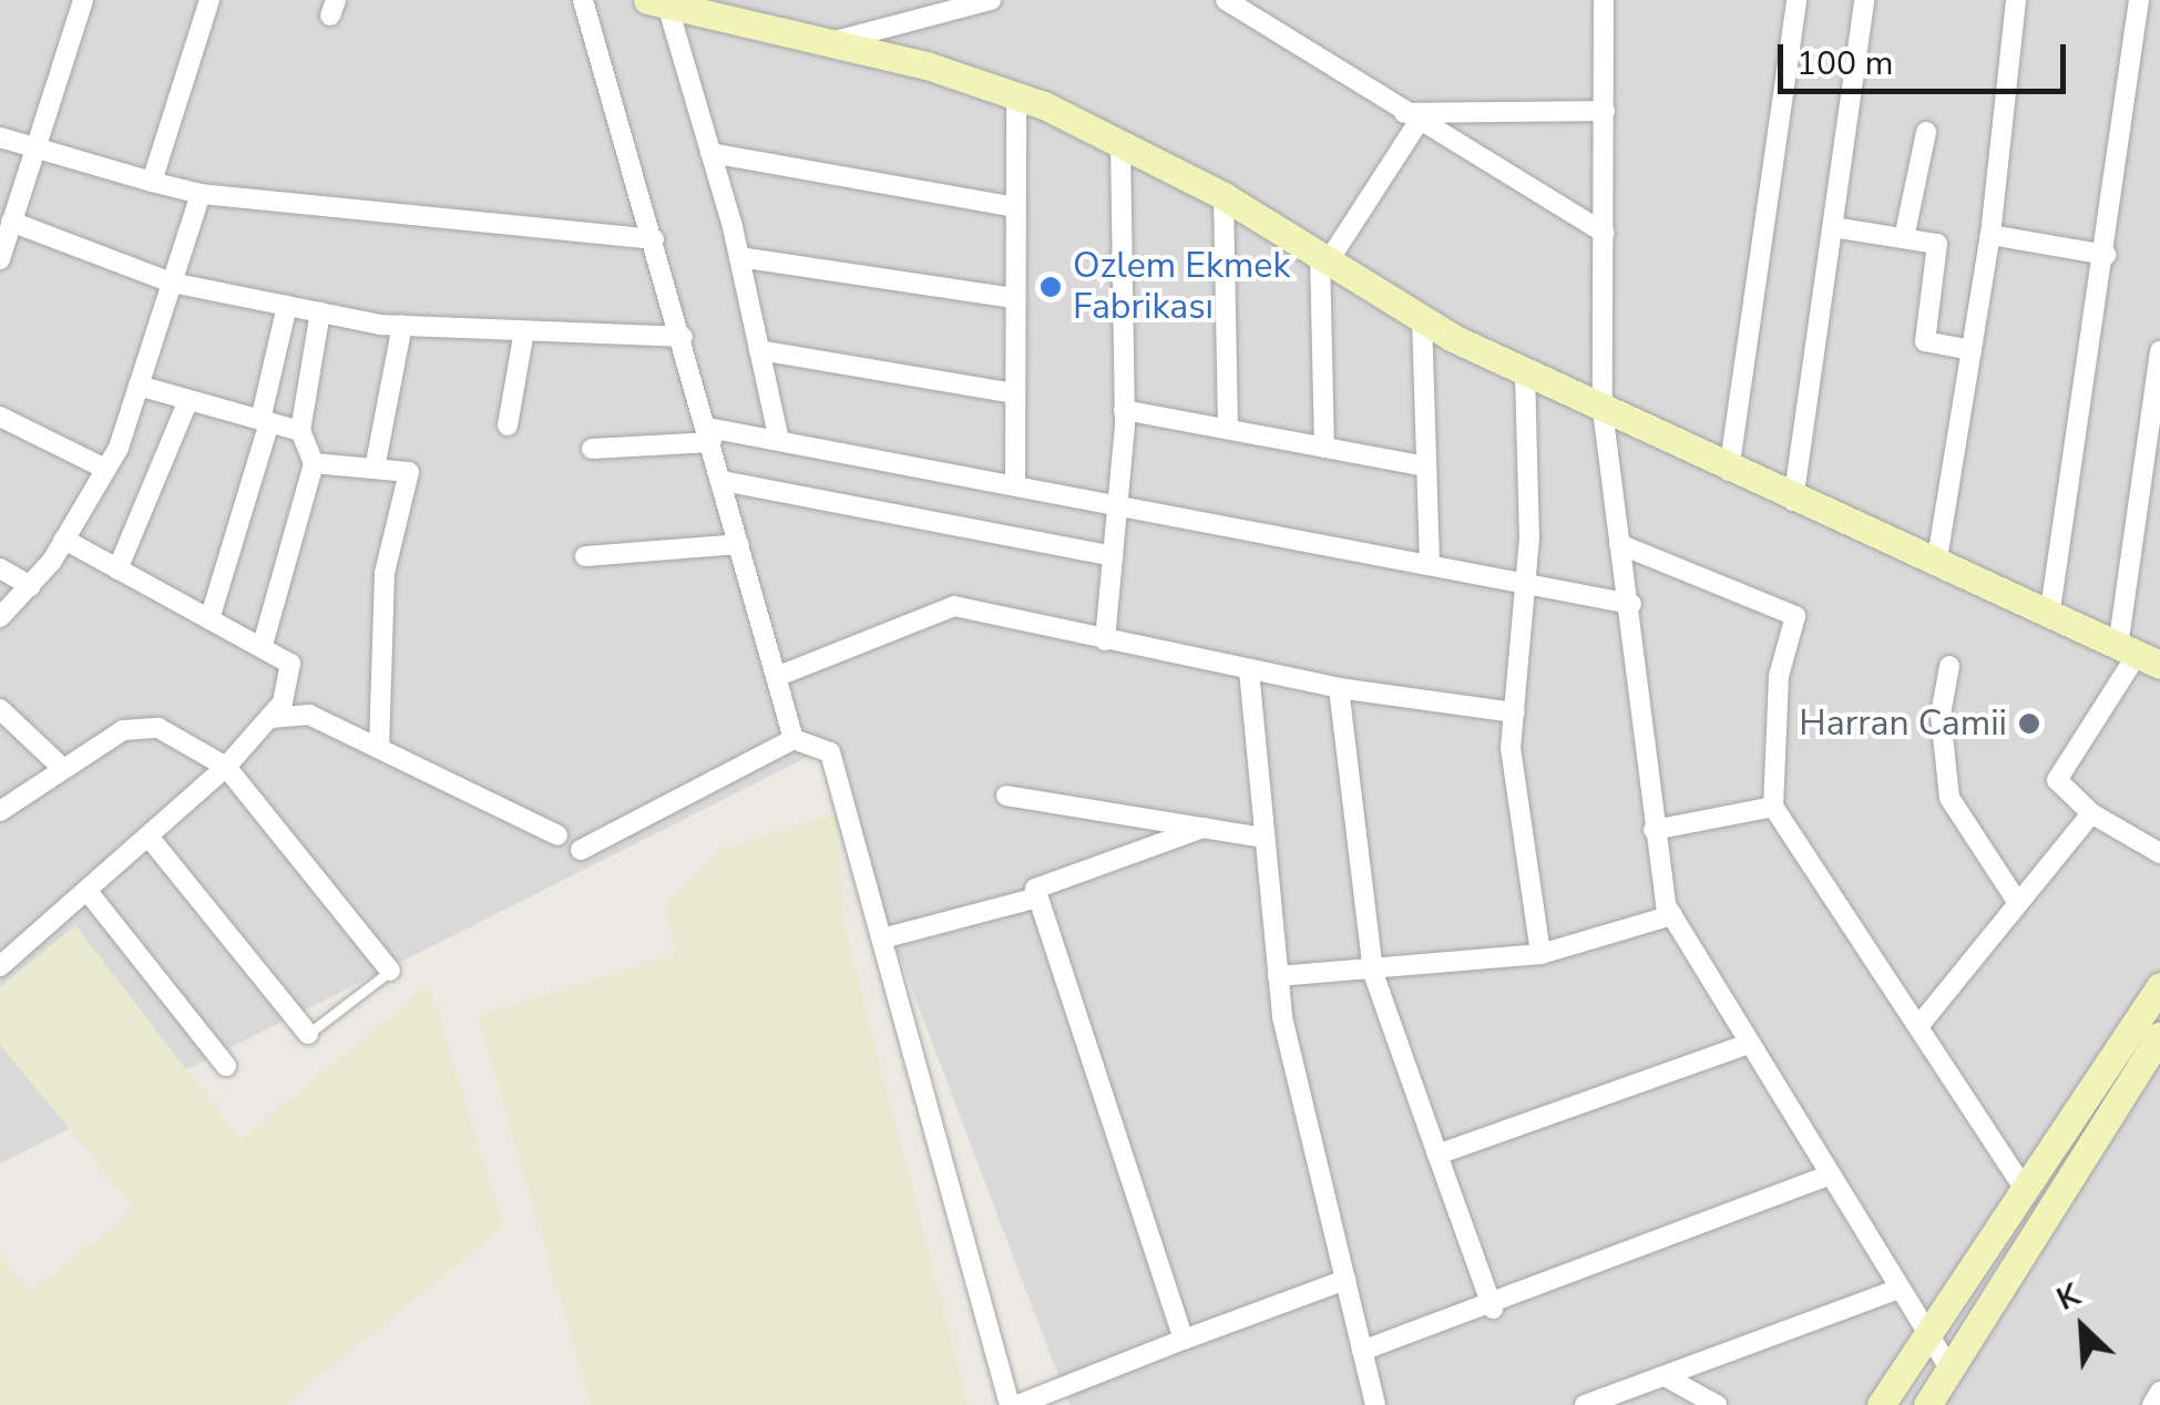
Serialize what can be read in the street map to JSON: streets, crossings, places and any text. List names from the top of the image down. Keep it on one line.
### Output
{"places":["Ozlem Ekmek Fabrikası","Harran Camii"],"scale_bar":"100 m","north":"top left"}
